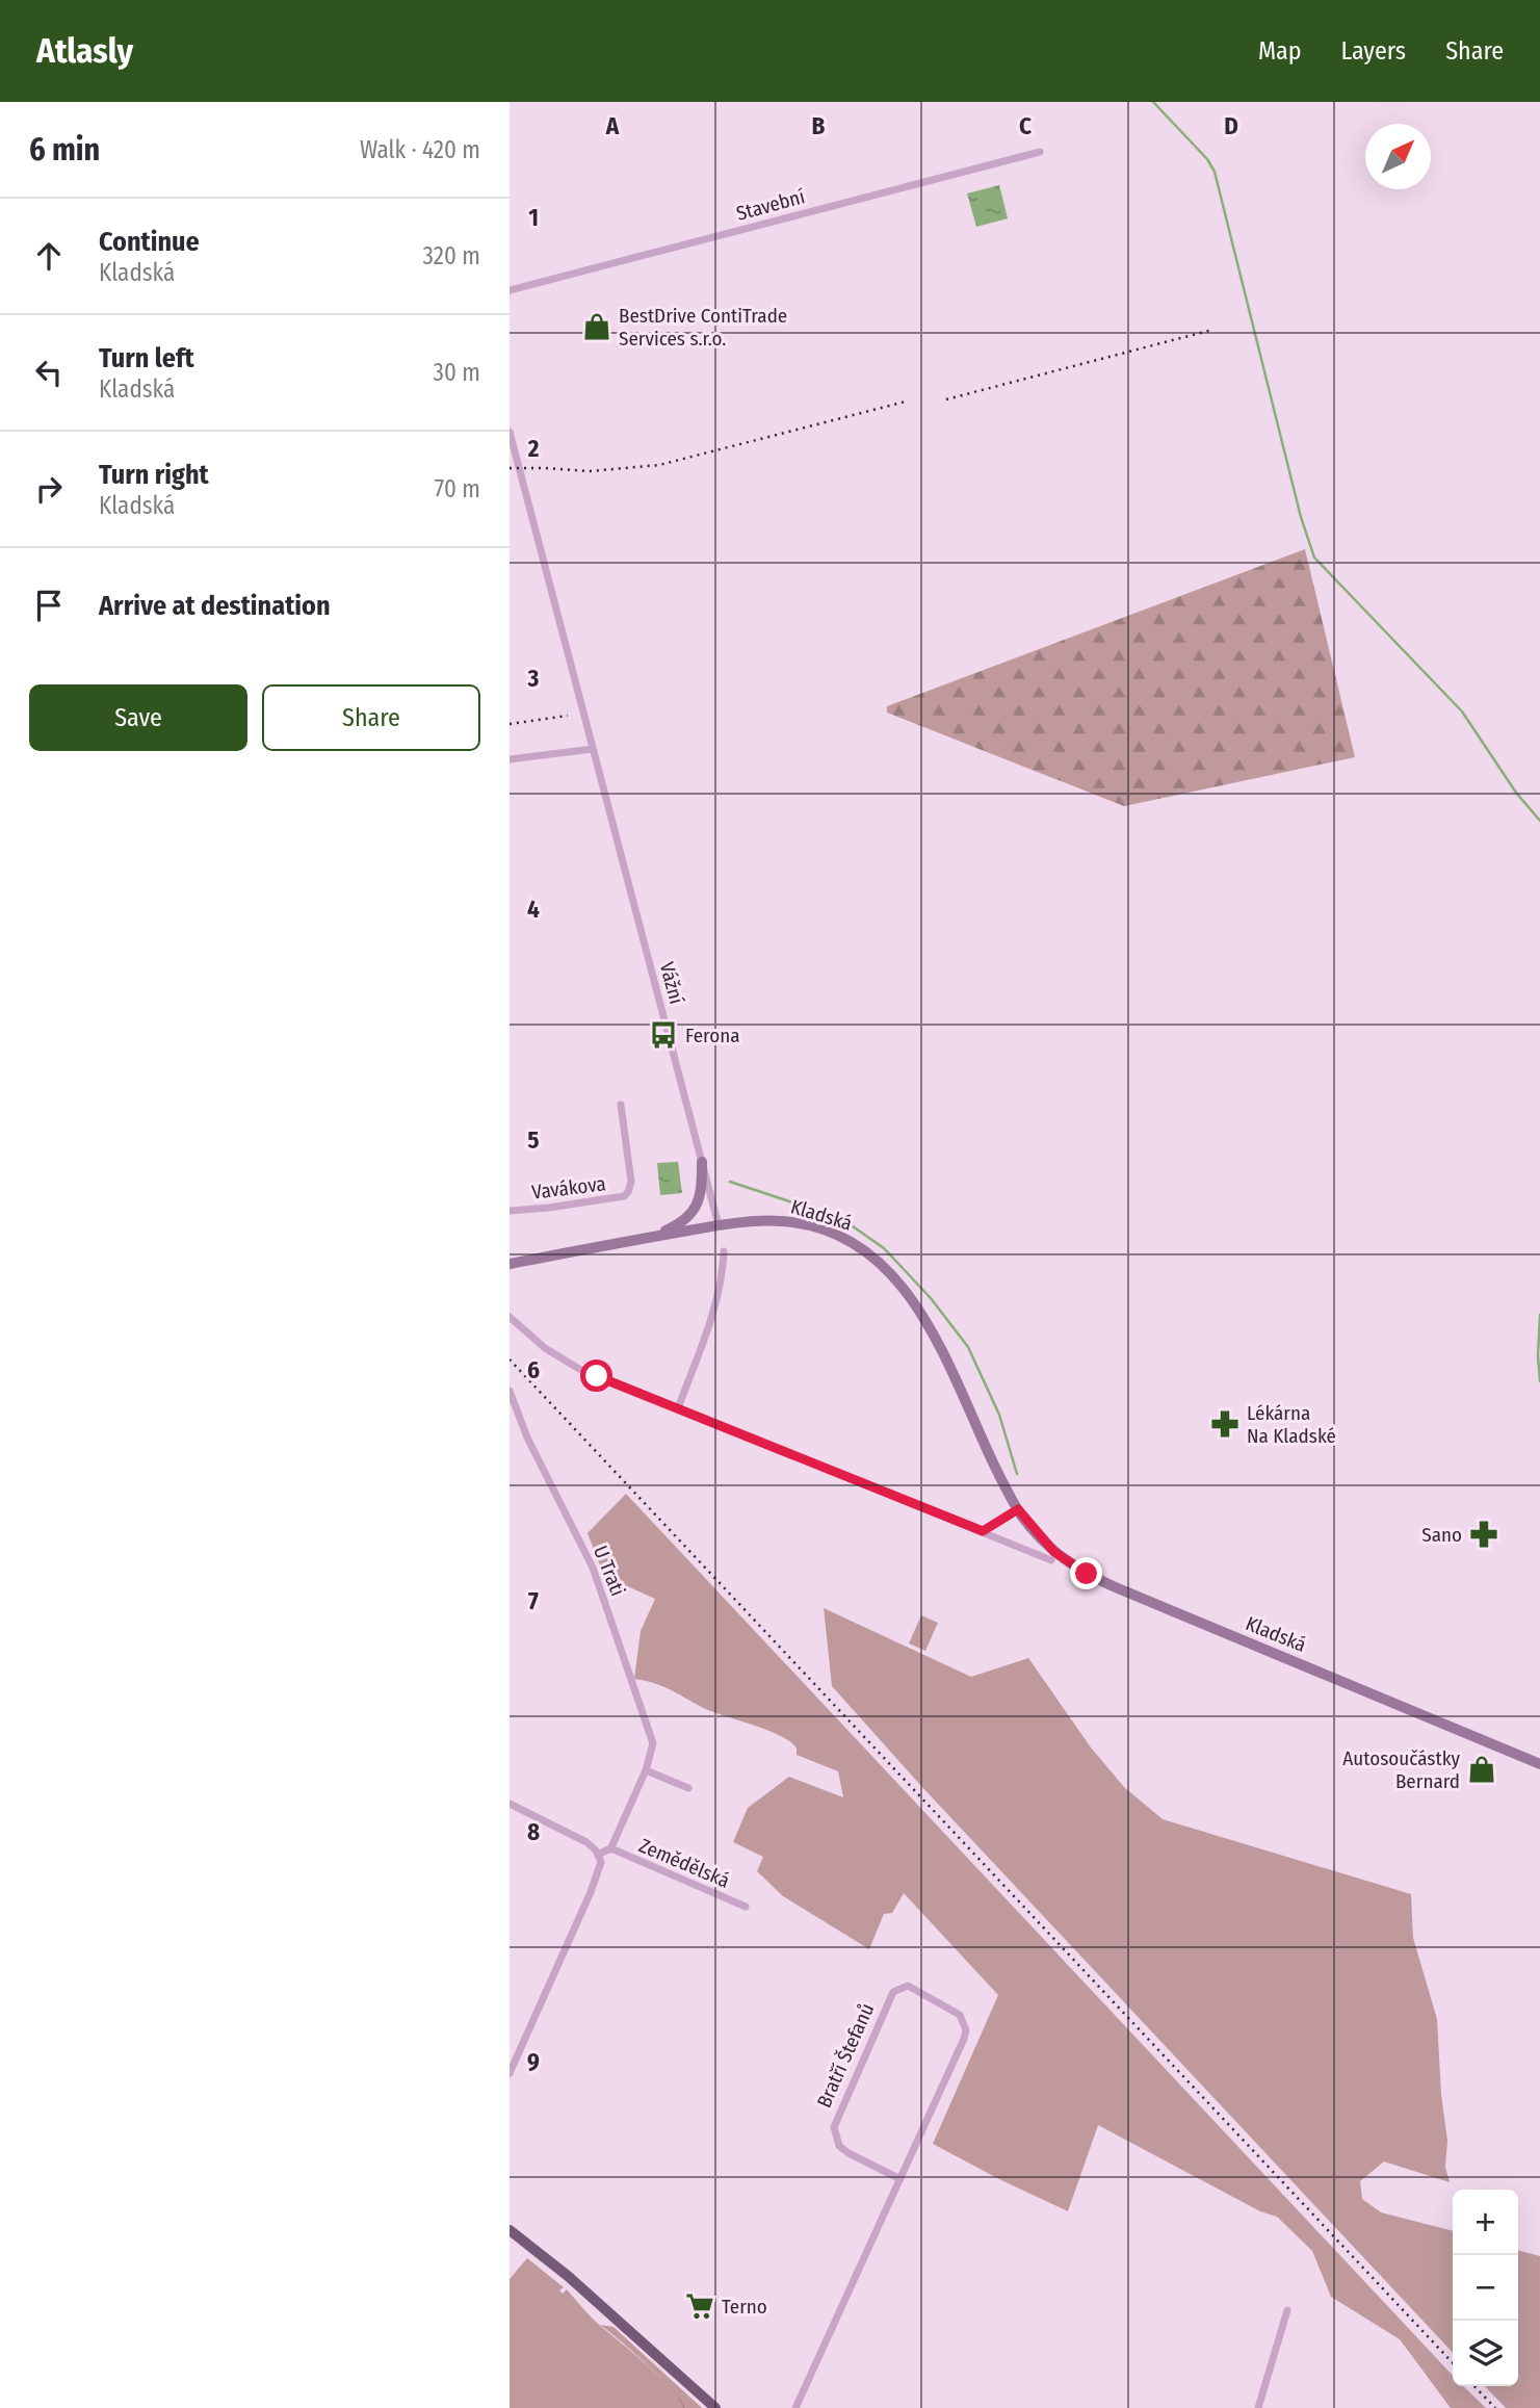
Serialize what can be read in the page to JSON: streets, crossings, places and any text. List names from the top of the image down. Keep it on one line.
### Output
{"streets":{"main road":["Kladská"],"street":["Stavební","Vážní","Vavákova","U Trati","Zemědělská","Bratří Štefanů"]},"crossings":[["Vážní","Kladská"],["U Trati","Zemědělská"]],"places":{"shop":["BestDrive ContiTrade Services s.r.o.","Autosoučástky Bernard"],"bus stop":["Ferona"],"pharmacy":["Lékárna Na Kladské","Sano"],"supermarket":["Terno"]},"north":"top right","page":{"header":"Atlasly","nav":["Map","Layers","Share"],"heading":["6 min","Walk · 420 m"],"list":[["Continue","Kladská","320 m"],["Turn left","Kladská","30 m"],["Turn right","Kladská","70 m"],"Arrive at destination"],"buttons":["Save","Share"],"map_buttons":["+","−"]},"grid":{"columns":["A","B","C","D"],"rows":["1","2","3","4","5","6","7","8","9"]}}
